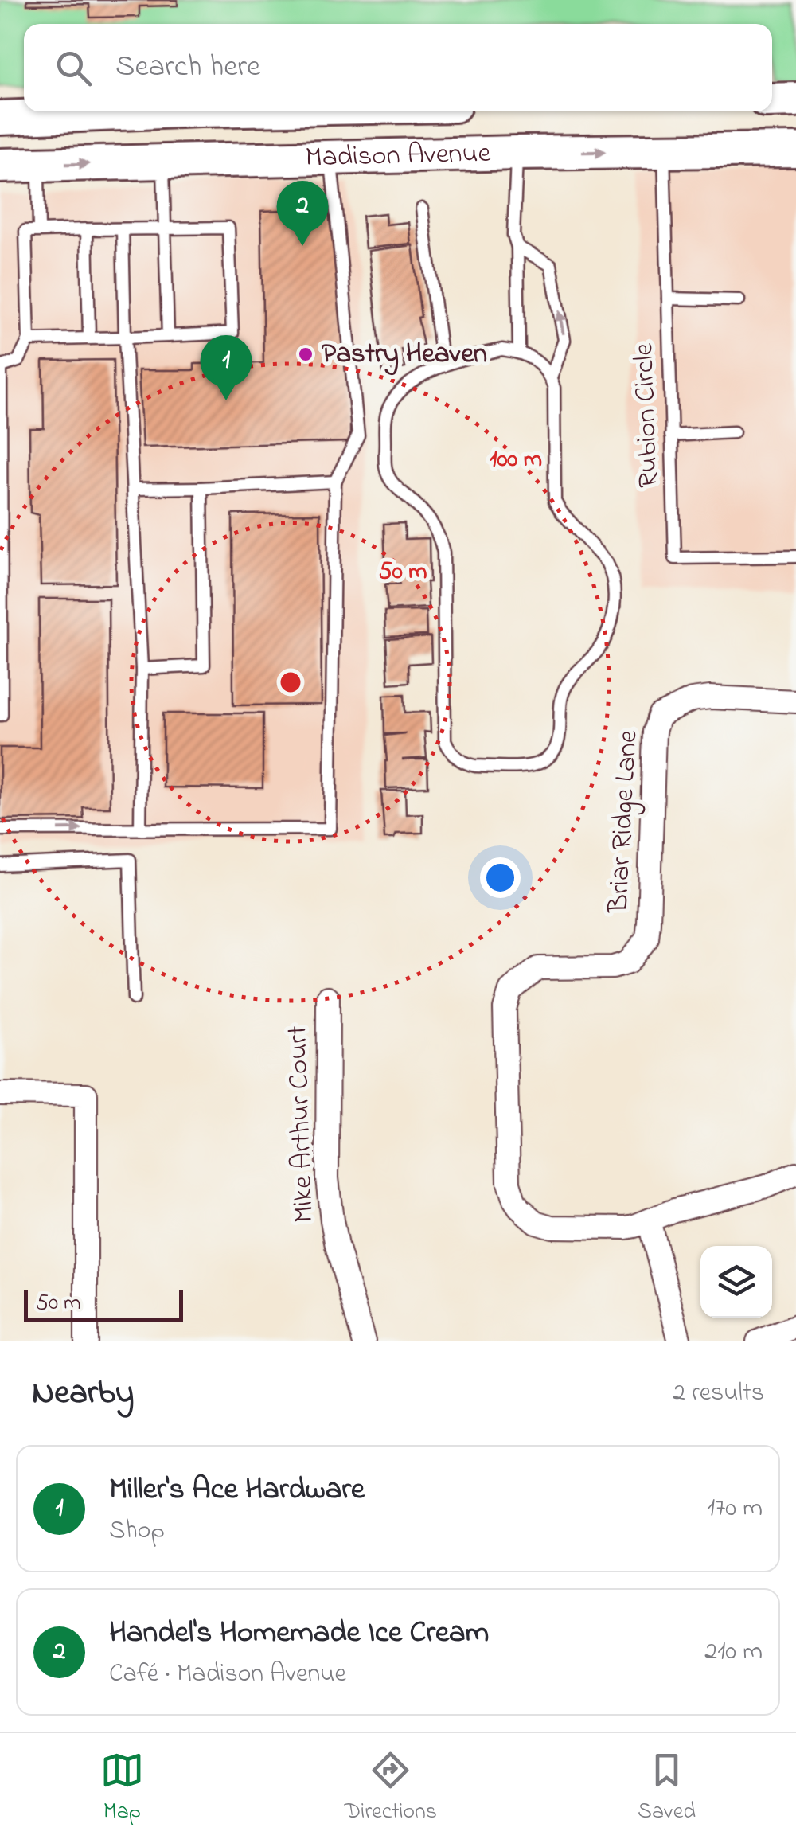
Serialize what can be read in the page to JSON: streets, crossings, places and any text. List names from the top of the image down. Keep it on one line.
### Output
{"streets":{"main road":["Madison Avenue"],"street":["Briar Ridge Lane","Mike Arthur Court"],"lane":["Rubion Circle"]},"crossings":[["Madison Avenue","Rubion Circle"]],"places":["Pastry Heaven"],"scale_bar":"50 m","page":{"search":"Search here","pins":["2","1"],"scale":"50 m","heading":["Nearby","2 results"],"list":[{"mark":"1","name":"Miller's Ace Hardware","note":"Shop","value":"170 m"},{"mark":"2","name":"Handel's Homemade Ice Cream","note":"Café · Madison Avenue","value":"210 m"}],"nav":["Map","Directions","Saved"]},"rings":["100 m","50 m"]}
